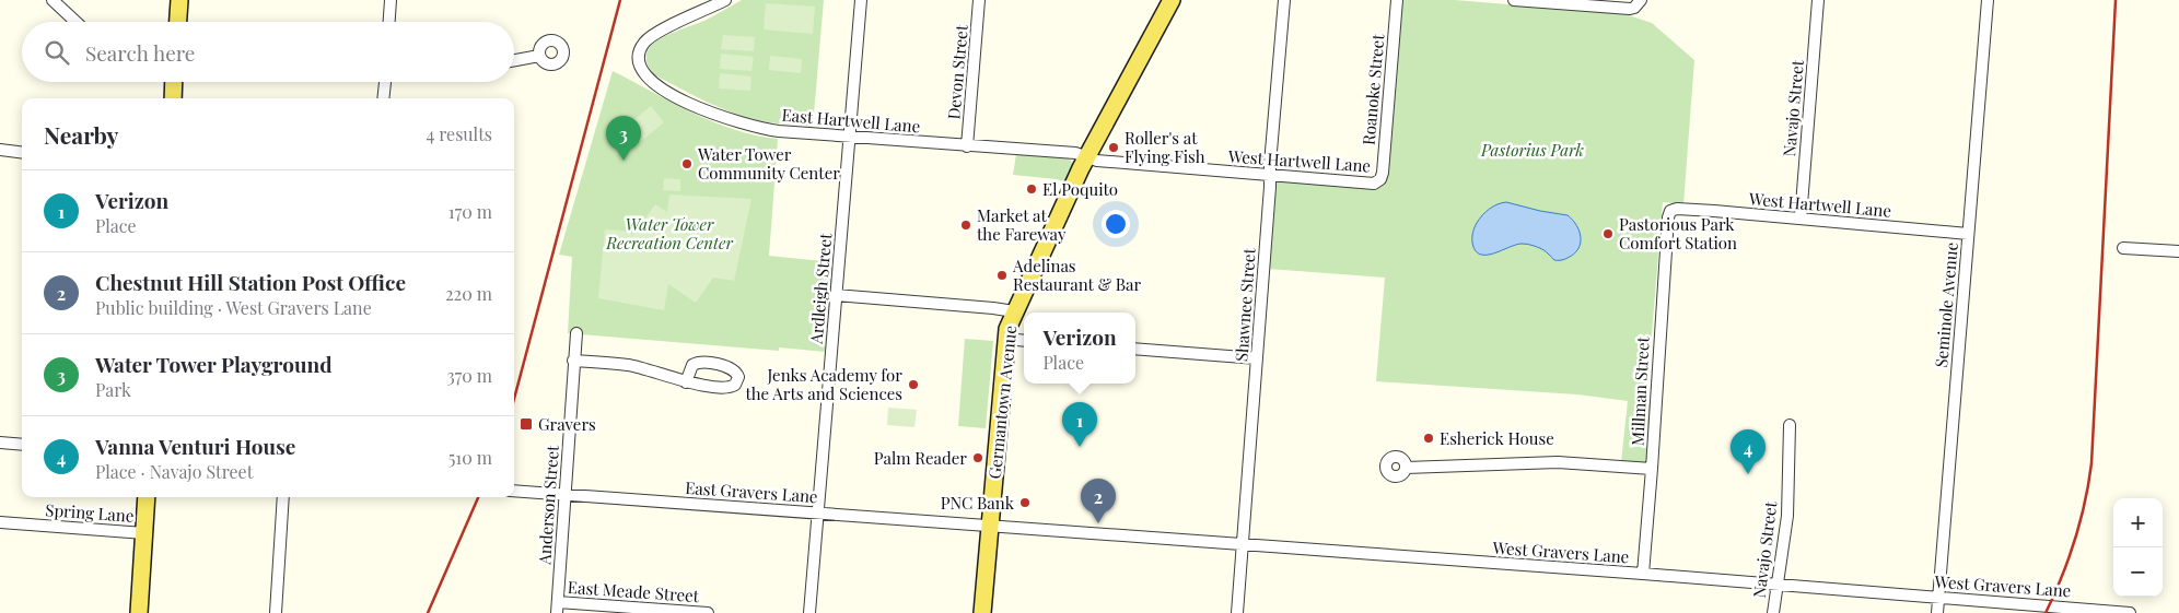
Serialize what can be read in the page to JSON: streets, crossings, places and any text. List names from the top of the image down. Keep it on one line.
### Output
{"streets":{"main road":["Germantown Avenue"],"street":["Devon Street","Roanoke Street","Navajo Street","East Hartwell Lane","West Hartwell Lane","Ardleigh Street","Shawnee Street","Seminole Avenue","Millman Street","East Gravers Lane","Anderson Street","Spring Lane","West Gravers Lane","East Meade Street"]},"crossings":[["Devon Street","East Hartwell Lane"],["Roanoke Street","West Hartwell Lane"],["Navajo Street","West Hartwell Lane"],["Navajo Street","West Gravers Lane"],["East Hartwell Lane","West Hartwell Lane"],["East Hartwell Lane","Ardleigh Street"],["East Hartwell Lane","Germantown Avenue"],["West Hartwell Lane","Shawnee Street"],["West Hartwell Lane","Seminole Avenue"],["West Hartwell Lane","Millman Street"],["West Hartwell Lane","Germantown Avenue"],["Ardleigh Street","East Gravers Lane"],["Shawnee Street","West Gravers Lane"],["Seminole Avenue","West Gravers Lane"],["Millman Street","West Gravers Lane"],["Germantown Avenue","East Gravers Lane"],["Germantown Avenue","West Gravers Lane"],["East Gravers Lane","Anderson Street"],["East Gravers Lane","West Gravers Lane"],["Anderson Street","East Meade Street"]],"parks":["Pastorius Park","Water Tower Recreation Center"],"places":{"other":["Roller's at Flying Fish","Water Tower Community Center","El Poquito","Market at the Fareway","Pastorious Park Comfort Station","Adelinas Restaurant & Bar","Jenks Academy for the Arts and Sciences","Esherick House","Palm Reader","PNC Bank"],"transit":["Gravers"]},"page":{"search":"Search here","heading":["Nearby","4 results"],"pins":["3","1","4","2"],"list":[{"mark":"1","name":"Verizon","note":"Place","value":"170 m"},{"mark":"2","name":"Chestnut Hill Station Post Office","note":"Public building · West Gravers Lane","value":"220 m"},{"mark":"3","name":"Water Tower Playground","note":"Park","value":"370 m"},{"mark":"4","name":"Vanna Venturi House","note":"Place · Navajo Street","value":"510 m"}],"popup":["Verizon","Place"],"map_buttons":["+","−"]}}
